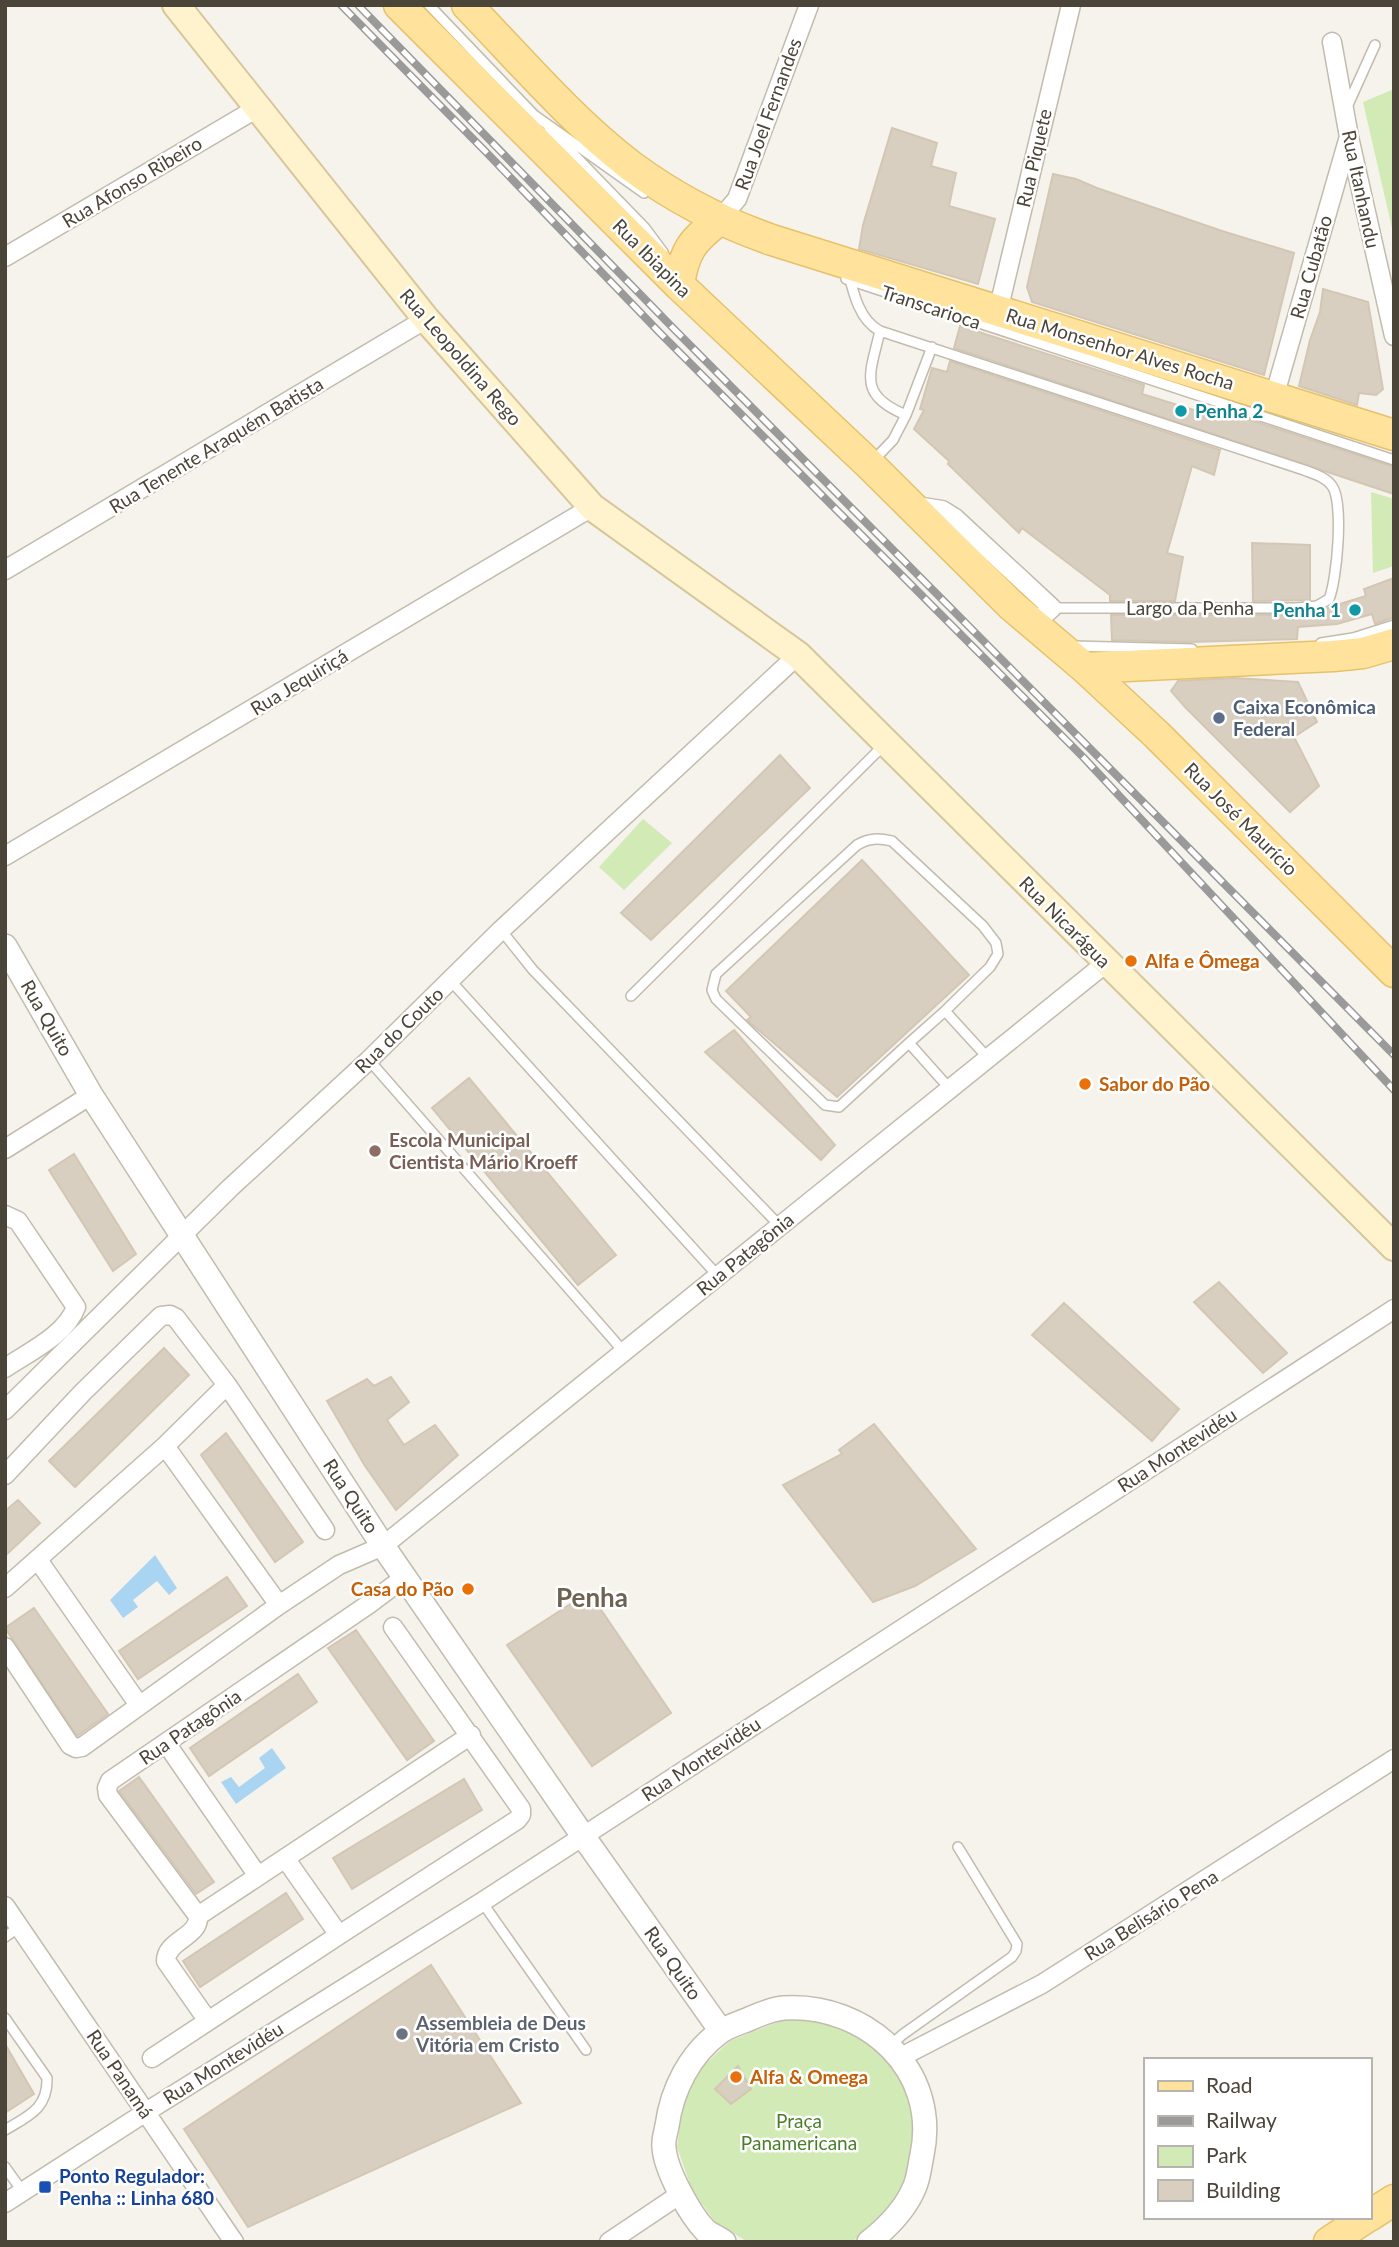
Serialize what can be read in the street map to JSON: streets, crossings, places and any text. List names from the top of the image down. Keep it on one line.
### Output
{"streets":{"main road":["Rua Ibiapina","Rua Monsenhor Alves Rocha","Rua Leopoldina Rego","Rua José Maurício","Rua Nicarágua"],"street":["Rua Joel Fernandes","Rua Piquete","Rua Afonso Ribeiro","Rua Itanhandu","Rua Cubatão","Rua Tenente Araquém Batista","Rua Jequiriçá","Rua Quito","Rua do Couto","Rua Patagônia","Rua Montevidéu","Rua Belisário Pena","Rua Panamá"],"lane":["Transcarioca","Largo da Penha"]},"crossings":[["Rua Joel Fernandes","Rua Monsenhor Alves Rocha"],["Rua Piquete","Rua Monsenhor Alves Rocha"],["Rua Afonso Ribeiro","Rua Leopoldina Rego"],["Rua Itanhandu","Rua Cubatão"],["Rua Ibiapina","Largo da Penha"],["Rua Ibiapina","Rua José Maurício"],["Rua Cubatão","Rua Monsenhor Alves Rocha"],["Transcarioca","Rua Monsenhor Alves Rocha"],["Rua Leopoldina Rego","Rua Tenente Araquém Batista"],["Rua Leopoldina Rego","Rua Jequiriçá"],["Rua Leopoldina Rego","Rua Nicarágua"],["Rua Leopoldina Rego","Rua do Couto"],["Rua Nicarágua","Rua do Couto"],["Rua Nicarágua","Rua Patagônia"],["Rua Quito","Rua do Couto"],["Rua Quito","Rua Patagônia"],["Rua Quito","Rua Montevidéu"],["Rua Montevidéu","Rua Panamá"]],"districts":["Penha"],"parks":["Praça Panamericana"],"places":{"other":["Penha 2","Penha 1","Caixa Econômica Federal","Alfa e Ômega","Sabor do Pão","Escola Municipal Cientista Mário Kroeff","Casa do Pão","Assembleia de Deus Vitória em Cristo","Alfa & Omega"],"transit":["Ponto Regulador: Penha :: Linha 680"]},"legend":["Road","Railway","Park","Building"]}
